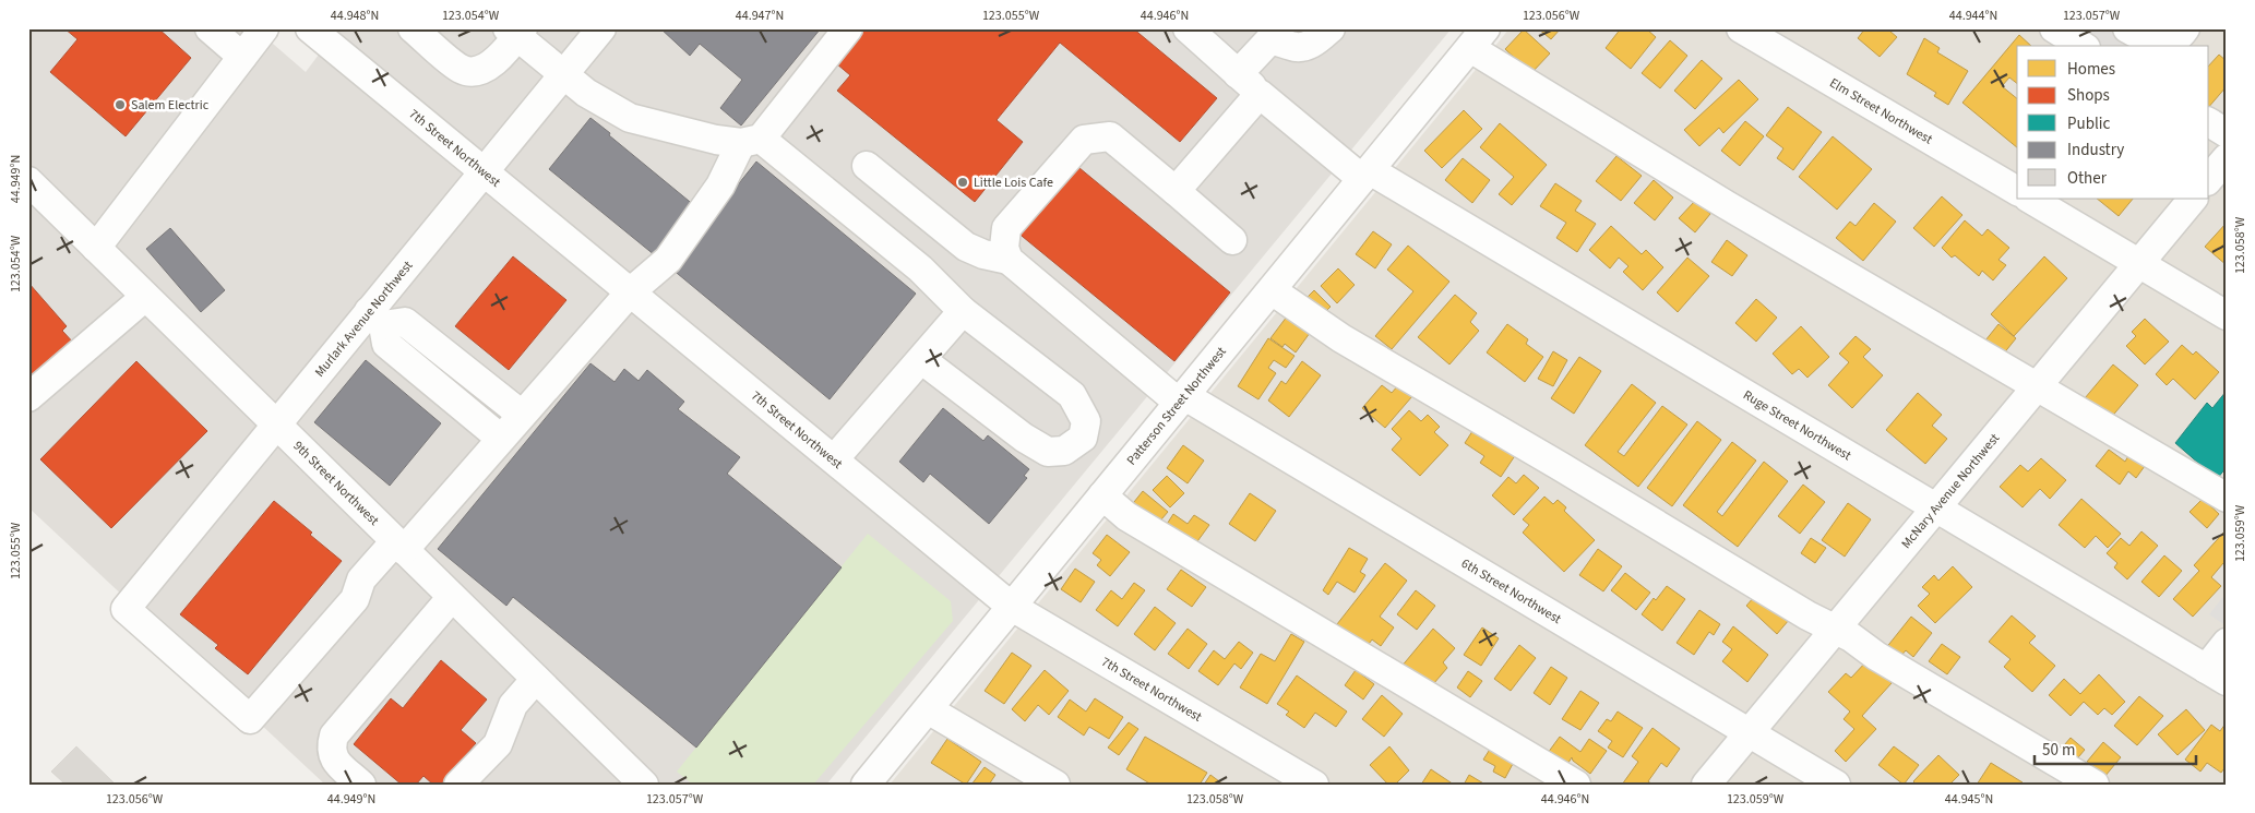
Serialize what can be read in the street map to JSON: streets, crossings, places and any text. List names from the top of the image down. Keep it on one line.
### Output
{"streets":{"street":["Elm Street Northwest","7th Street Northwest","Murlark Avenue Northwest","Patterson Street Northwest","Ruge Street Northwest","9th Street Northwest","McNary Avenue Northwest","6th Street Northwest"]},"crossings":[["7th Street Northwest","Murlark Avenue Northwest"],["7th Street Northwest","Patterson Street Northwest"],["Murlark Avenue Northwest","9th Street Northwest"],["Patterson Street Northwest","Ruge Street Northwest"],["Patterson Street Northwest","6th Street Northwest"],["Ruge Street Northwest","McNary Avenue Northwest"],["McNary Avenue Northwest","6th Street Northwest"]],"places":["Salem Electric","Little Lois Cafe"],"legend":["Homes","Shops","Public","Industry","Other"],"scale_bar":"50 m","coordinates":["44.948°N","123.054°W","44.947°N","123.055°W","44.946°N","123.056°W","44.944°N","123.057°W","44.949°N","123.058°W","123.059°W","44.945°N"]}
